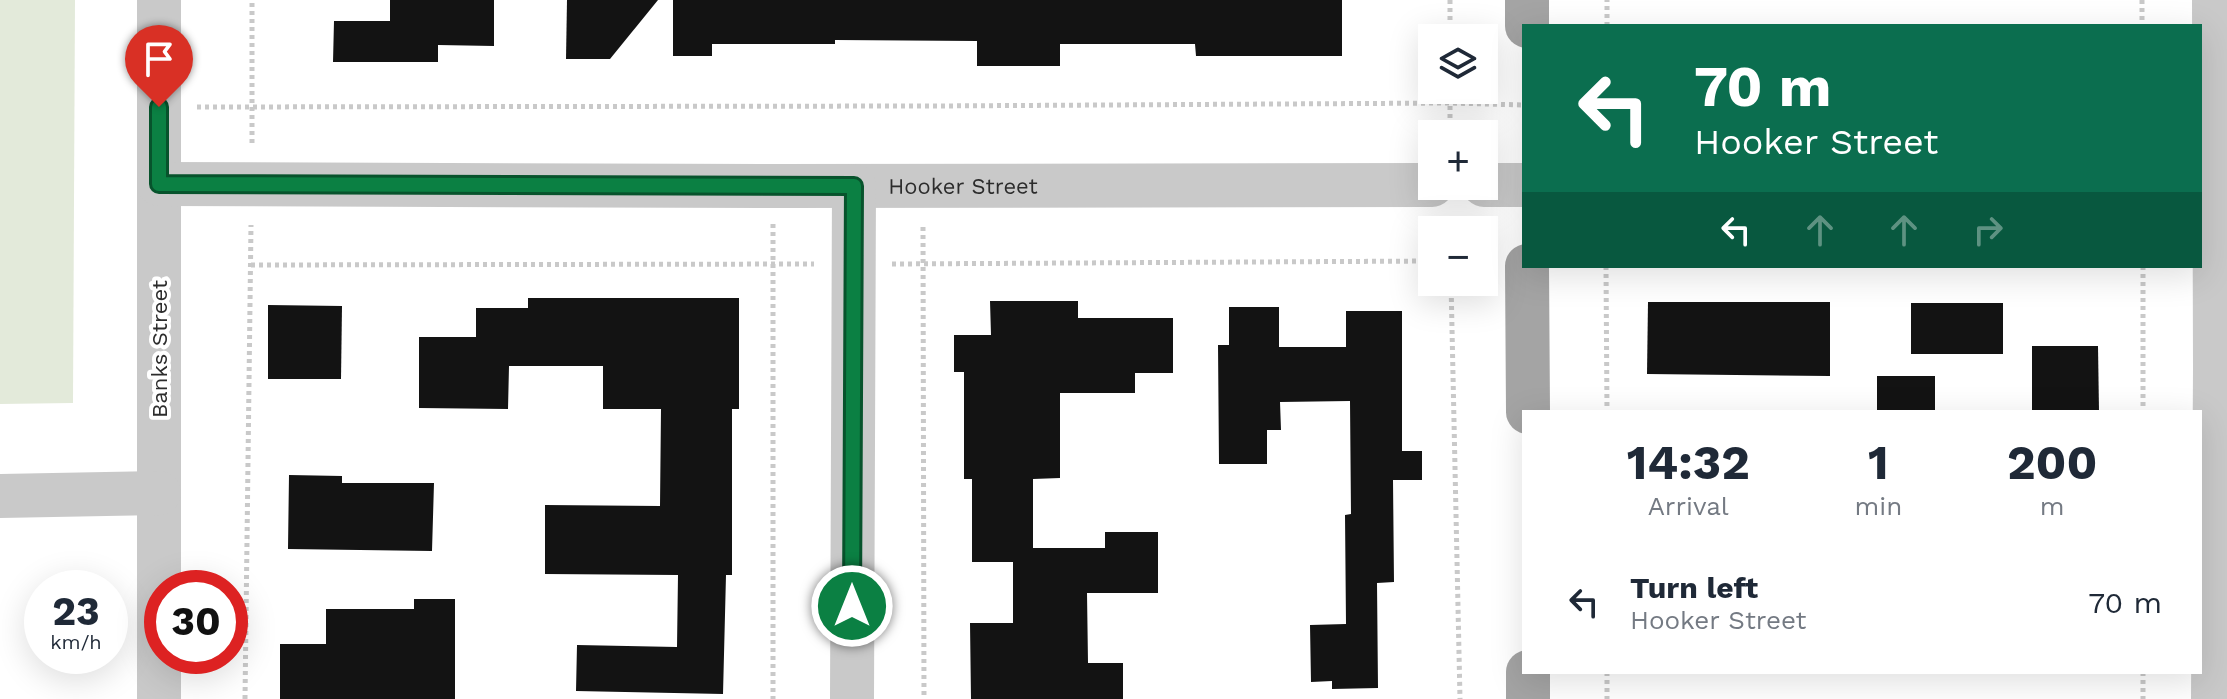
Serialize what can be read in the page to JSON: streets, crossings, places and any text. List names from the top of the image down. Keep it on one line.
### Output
{"streets":{"street":["Hooker Street","Banks Street"]},"crossings":[["Hooker Street","Banks Street"]],"page":{"map_buttons":["+","−"],"turn":["70 m","Hooker Street"],"eta":["14:32","Arrival","1","min","200","m"],"list":[{"name":"Turn left","note":"Hooker Street","value":"70 m"}],"speed":"23 km/h","limit":"30"}}
